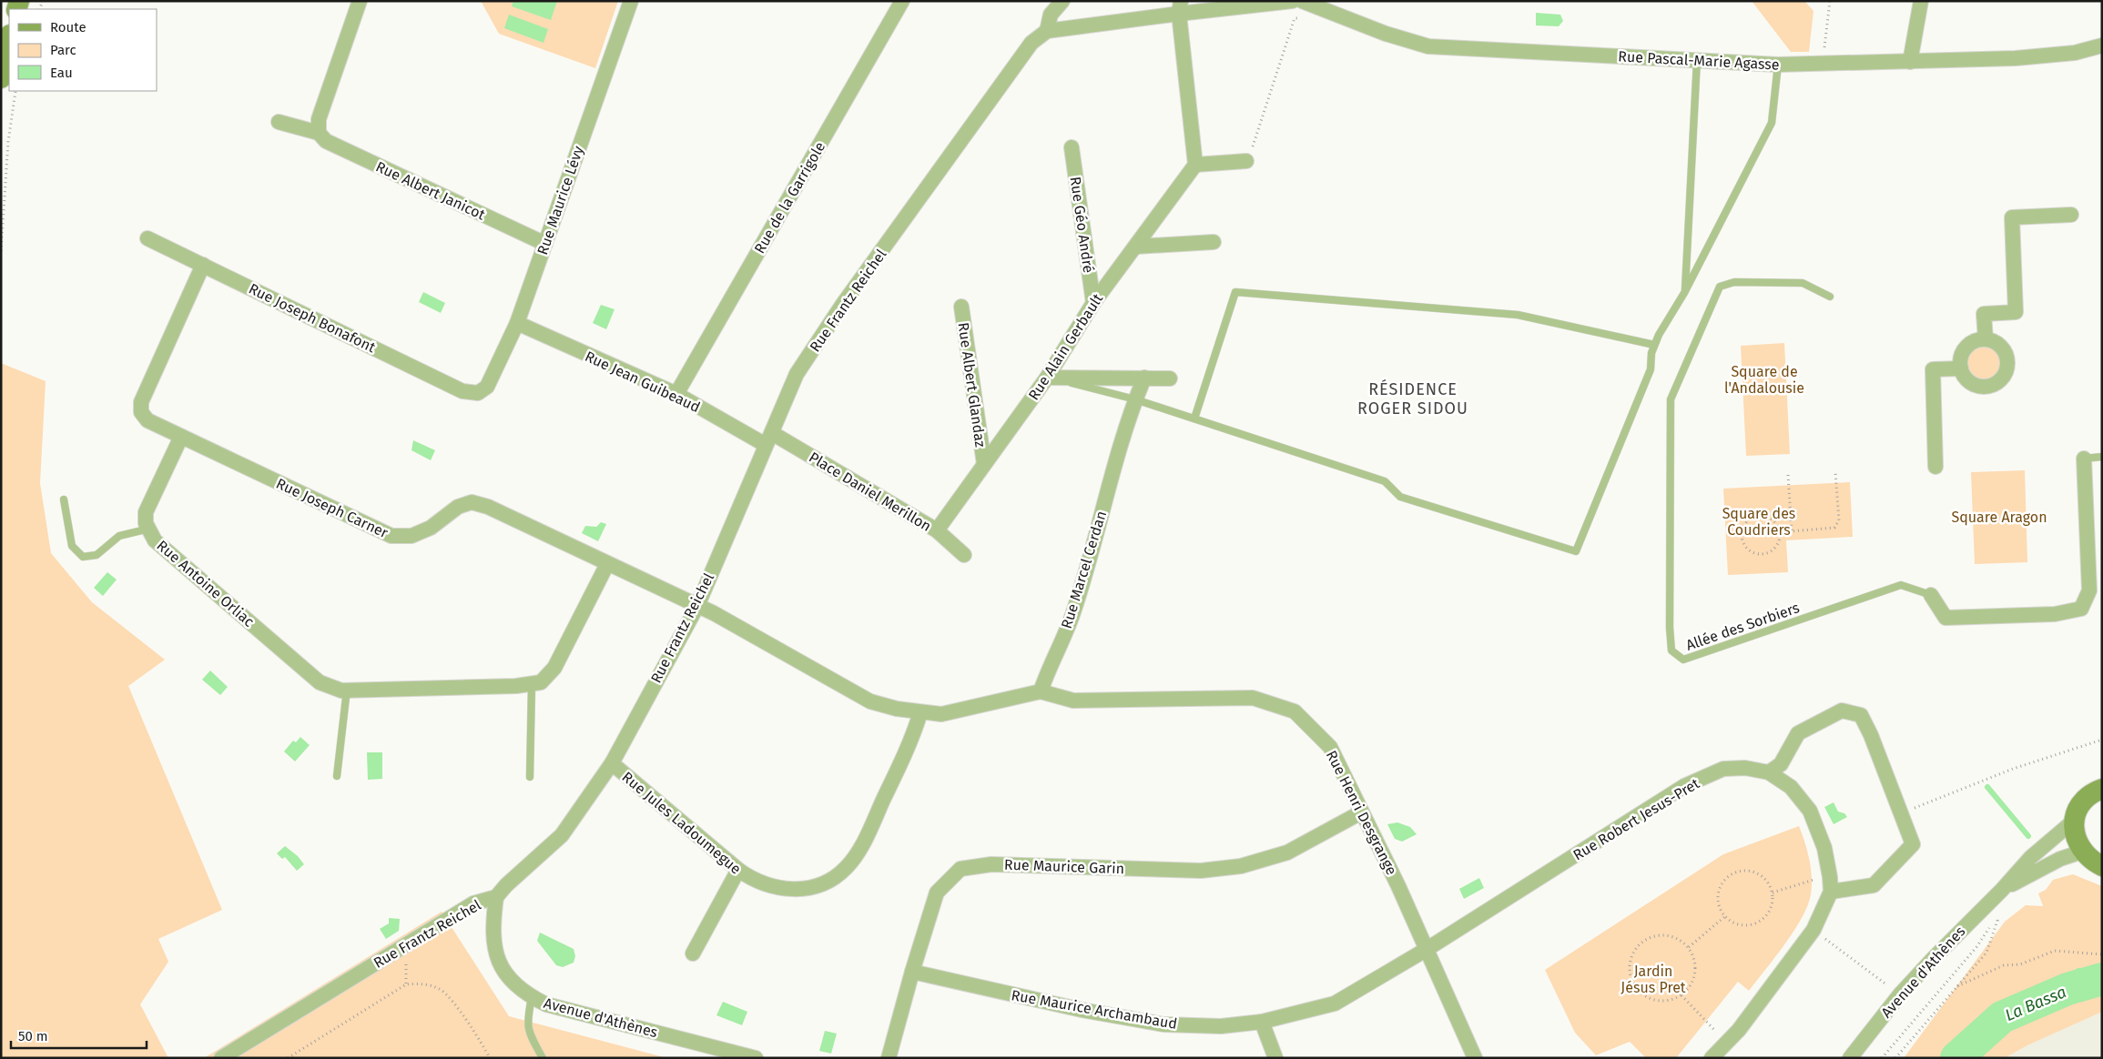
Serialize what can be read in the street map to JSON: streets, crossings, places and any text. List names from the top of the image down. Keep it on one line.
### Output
{"streets":{"street":["Rue Pascal-Marie Agasse","Rue Albert Janicot","Rue de la Garrigole","Rue Maurice Lévy","Rue Géo André","Rue Frantz Reichel","Rue Joseph Bonafont","Rue Alain Gerbault","Rue Jean Guibeaud","Rue Albert Glandaz","Place Daniel Merillon","Rue Joseph Carner","Rue Marcel Cerdan","Rue Antoine Orliac","Rue Henri Desgrange","Rue Robert Jesus-Pret","Rue Jules Ladoumegue","Rue Maurice Garin","Avenue d'Athènes","Rue Maurice Archambaud"],"lane":["Allée des Sorbiers"]},"crossings":[["Rue Albert Janicot","Rue Maurice Lévy"],["Rue de la Garrigole","Rue Jean Guibeaud"],["Rue Maurice Lévy","Rue Joseph Bonafont"],["Rue Maurice Lévy","Rue Jean Guibeaud"],["Rue Géo André","Rue Alain Gerbault"],["Rue Frantz Reichel","Rue Jean Guibeaud"],["Rue Frantz Reichel","Place Daniel Merillon"],["Rue Frantz Reichel","Rue Joseph Carner"],["Rue Frantz Reichel","Rue Jules Ladoumegue"],["Rue Frantz Reichel","Avenue d'Athènes"],["Rue Joseph Bonafont","Rue Joseph Carner"],["Rue Alain Gerbault","Rue Albert Glandaz"],["Rue Alain Gerbault","Place Daniel Merillon"],["Rue Jean Guibeaud","Place Daniel Merillon"],["Rue Joseph Carner","Rue Antoine Orliac"],["Rue Marcel Cerdan","Rue Henri Desgrange"],["Rue Henri Desgrange","Rue Robert Jesus-Pret"],["Rue Henri Desgrange","Rue Maurice Garin"],["Rue Henri Desgrange","Rue Maurice Archambaud"],["Rue Robert Jesus-Pret","Rue Maurice Archambaud"],["Rue Maurice Garin","Rue Maurice Archambaud"]],"districts":["RÉSIDENCE ROGER SIDOU"],"water":["La Bassa"],"parks":["Square de l'Andalousie","Square des Coudriers","Square Aragon","Jardin Jésus Pret"],"legend":["Route","Parc","Eau"],"scale_bar":"50 m"}
